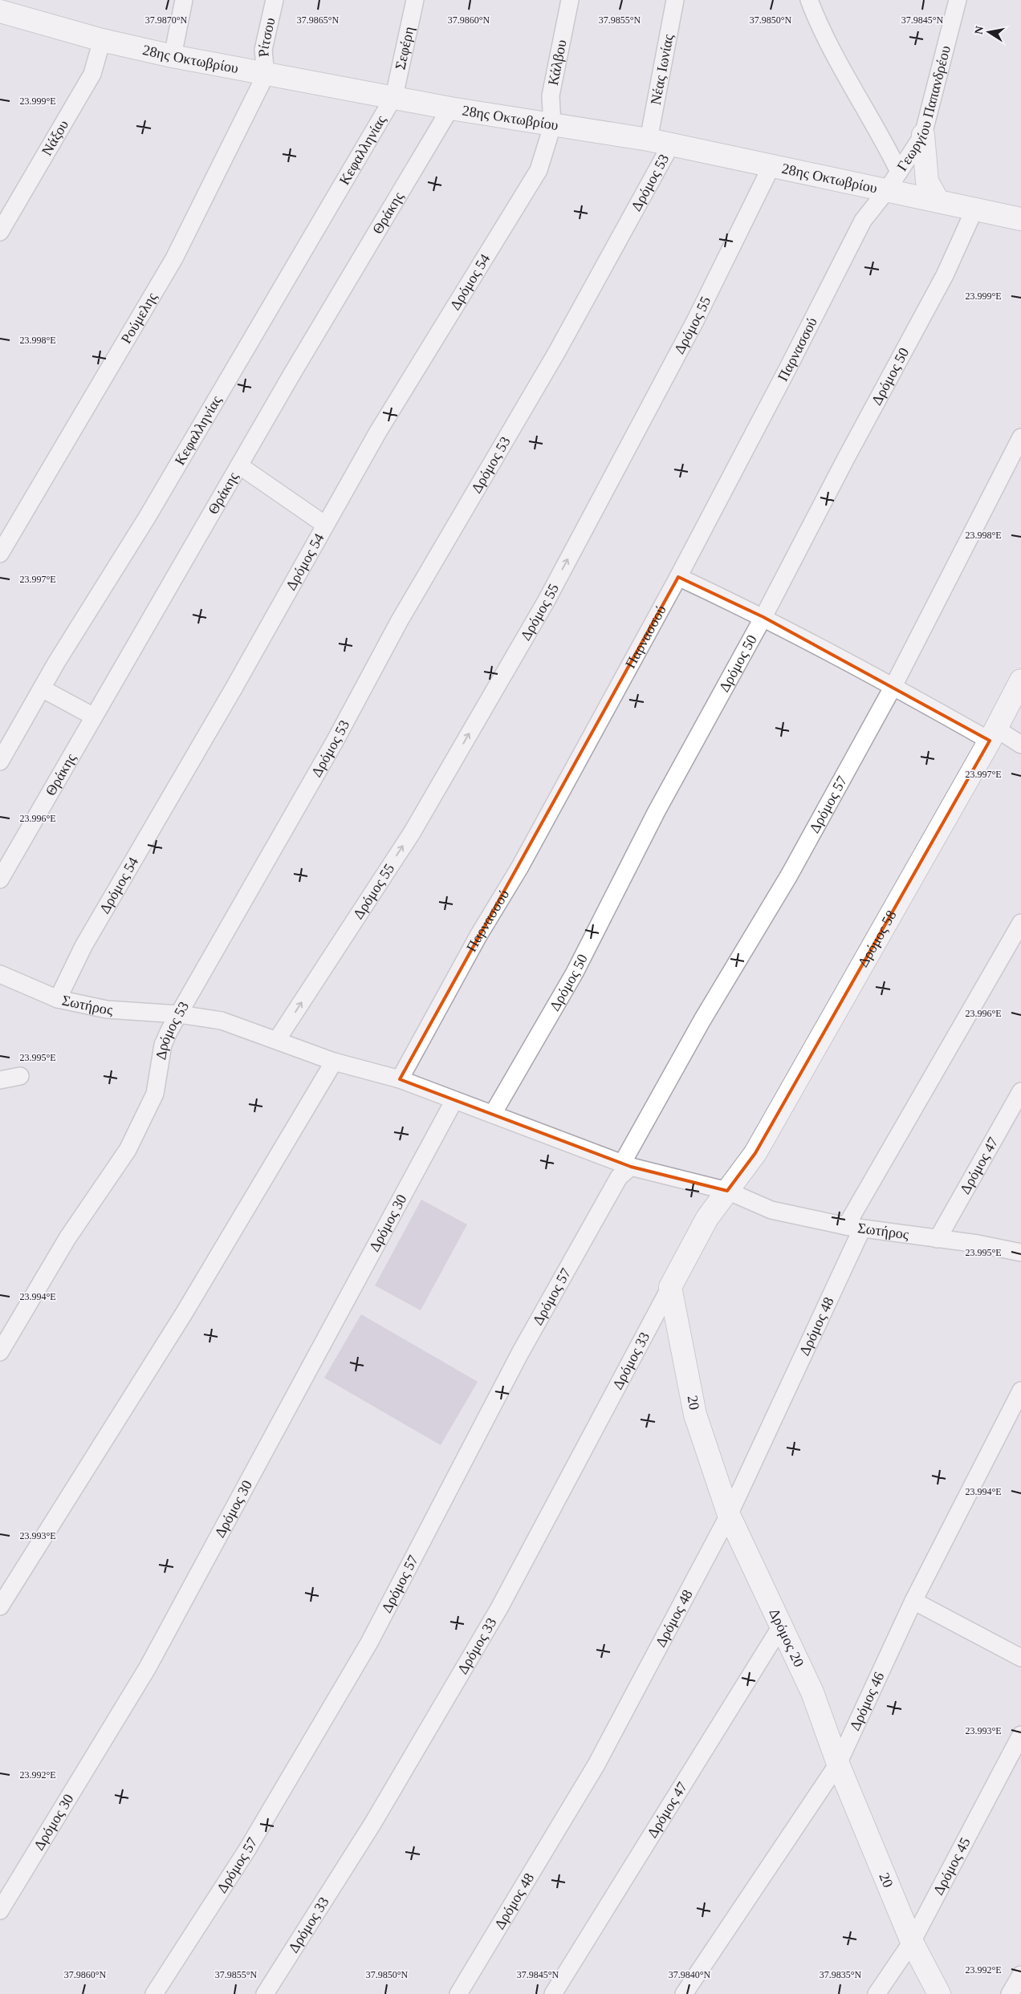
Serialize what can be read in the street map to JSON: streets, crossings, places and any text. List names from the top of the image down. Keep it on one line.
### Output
{"streets":{"street":["Ρίτσου","Σεφέρη","28ης Οκτωβρίου","Κάλβου","Νέας Ιωνίας","Γεωργίου Παπανδρέου","Νάξου","Κεφαλληνίας","Δρόμος 53","Θράκης","Δρόμος 54","Ρούμελης","Δρόμος 55","Παρνασσού","Δρόμος 50","Δρόμος 57","Δρόμος 58","Σωτήρος","Δρόμος 47","Δρόμος 30","Δρόμος 48","Δρόμος 33","20","Δρόμος 20","Δρόμος 46","Δρόμος 45"]},"crossings":[["Ρίτσου","28ης Οκτωβρίου"],["Ρίτσου","Ρούμελης"],["Σεφέρη","28ης Οκτωβρίου"],["Σεφέρη","Κεφαλληνίας"],["28ης Οκτωβρίου","Κάλβου"],["28ης Οκτωβρίου","Νέας Ιωνίας"],["28ης Οκτωβρίου","Γεωργίου Παπανδρέου"],["28ης Οκτωβρίου","Νάξου"],["28ης Οκτωβρίου","Κεφαλληνίας"],["28ης Οκτωβρίου","Δρόμος 53"],["28ης Οκτωβρίου","Θράκης"],["28ης Οκτωβρίου","Δρόμος 54"],["28ης Οκτωβρίου","Ρούμελης"],["28ης Οκτωβρίου","Δρόμος 55"],["28ης Οκτωβρίου","Παρνασσού"],["28ης Οκτωβρίου","Δρόμος 50"],["Κάλβου","Δρόμος 54"],["Γεωργίου Παπανδρέου","Παρνασσού"],["Δρόμος 53","Σωτήρος"],["Δρόμος 54","Σωτήρος"],["Δρόμος 55","Σωτήρος"],["Παρνασσού","Σωτήρος"],["Δρόμος 50","Σωτήρος"],["Δρόμος 57","Σωτήρος"],["Δρόμος 58","Σωτήρος"],["Δρόμος 58","Δρόμος 33"],["Δρόμος 58","20"],["Σωτήρος","Δρόμος 47"],["Σωτήρος","Δρόμος 30"],["Σωτήρος","Δρόμος 48"],["Δρόμος 47","Δρόμος 20"],["Δρόμος 48","20"],["Δρόμος 48","Δρόμος 20"],["Δρόμος 33","20"],["20","Δρόμος 20"],["20","Δρόμος 46"],["20","Δρόμος 45"],["Δρόμος 20","Δρόμος 46"]],"one_way":["Δρόμος 55"],"north":"left","coordinates":["37.9870°N","37.9865°N","37.9860°N","37.9855°N","37.9850°N","37.9845°N","23.999°E","23.998°E","23.997°E","23.996°E","23.995°E","23.994°E","23.993°E","23.992°E","37.9840°N","37.9835°N"]}
